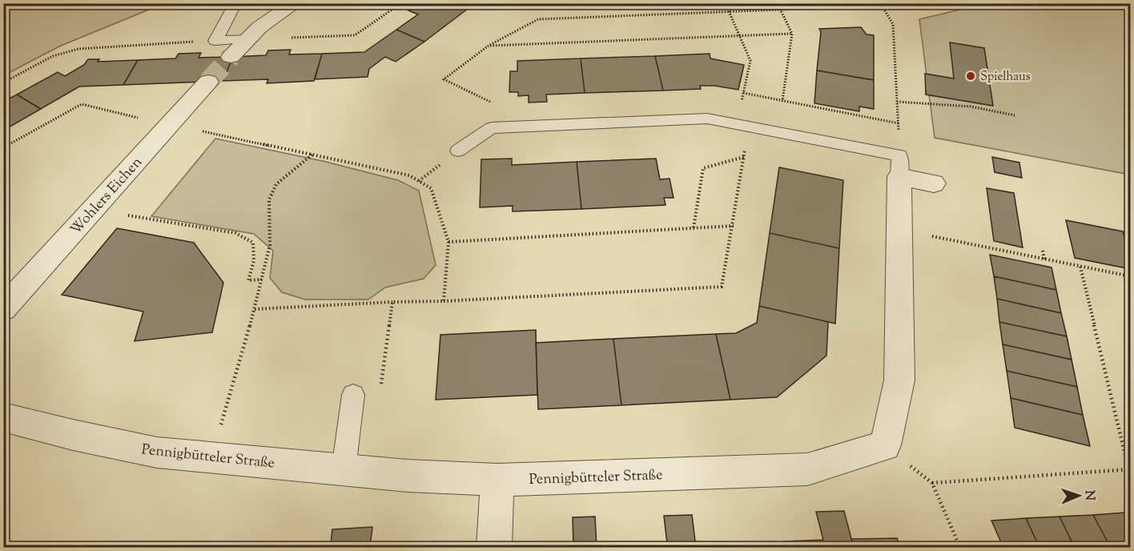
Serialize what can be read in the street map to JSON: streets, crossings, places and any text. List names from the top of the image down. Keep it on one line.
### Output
{"streets":{"street":["Wohlers Eichen","Pennigbütteler Straße"]},"places":["Spielhaus"],"north":"right"}
